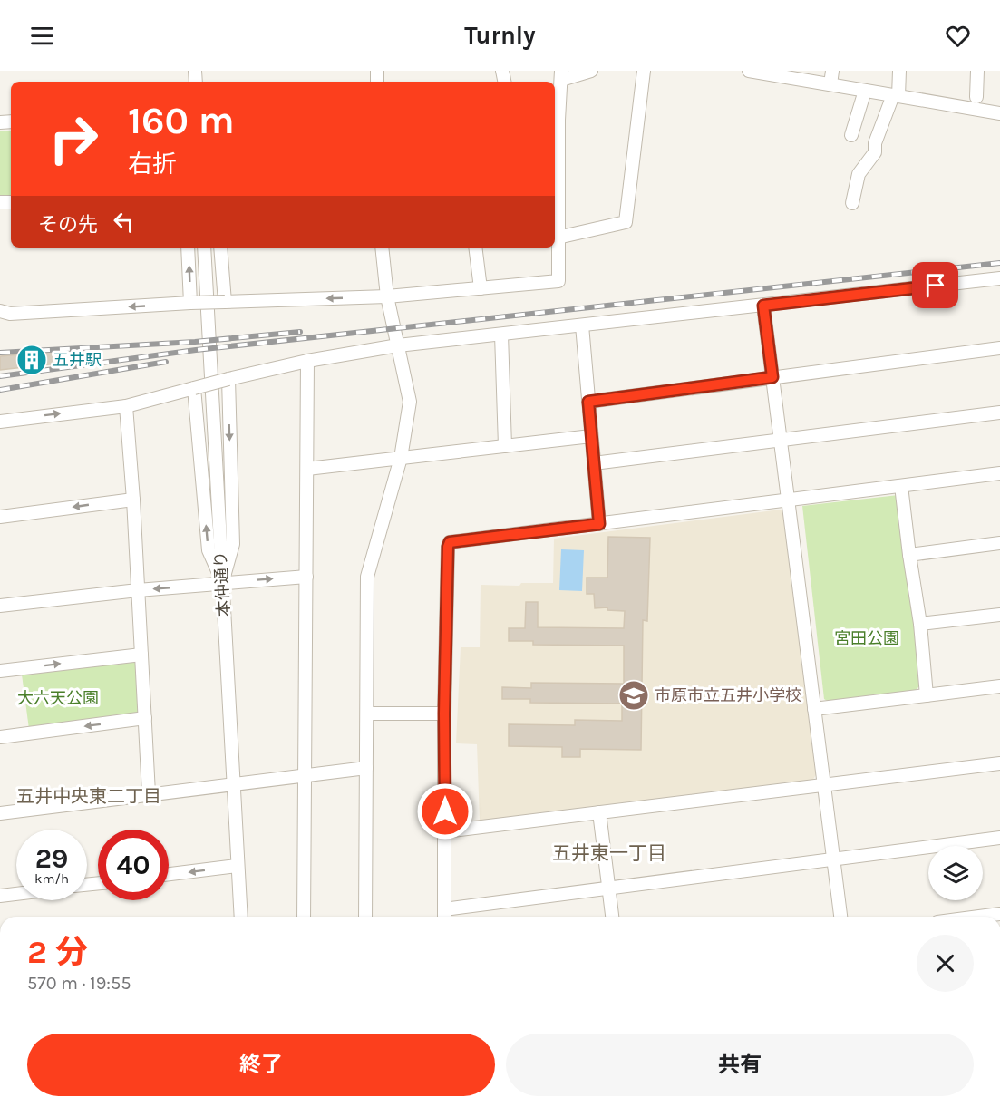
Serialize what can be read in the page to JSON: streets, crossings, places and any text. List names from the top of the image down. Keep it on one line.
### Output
{"streets":{"street":["本仲通り"]},"districts":["五井中央東二丁目","五井東一丁目"],"parks":["宮田公園","大六天公園"],"places":{"building":["五井駅"],"school or university":["市原市立五井小学校"]},"page":{"header":"Turnly","turn":["160 m","右折"],"then":"その先","speed":"29 km/h","limit":"40","heading":["2 分","570 m · 19:55"],"buttons":["終了","共有"]}}
